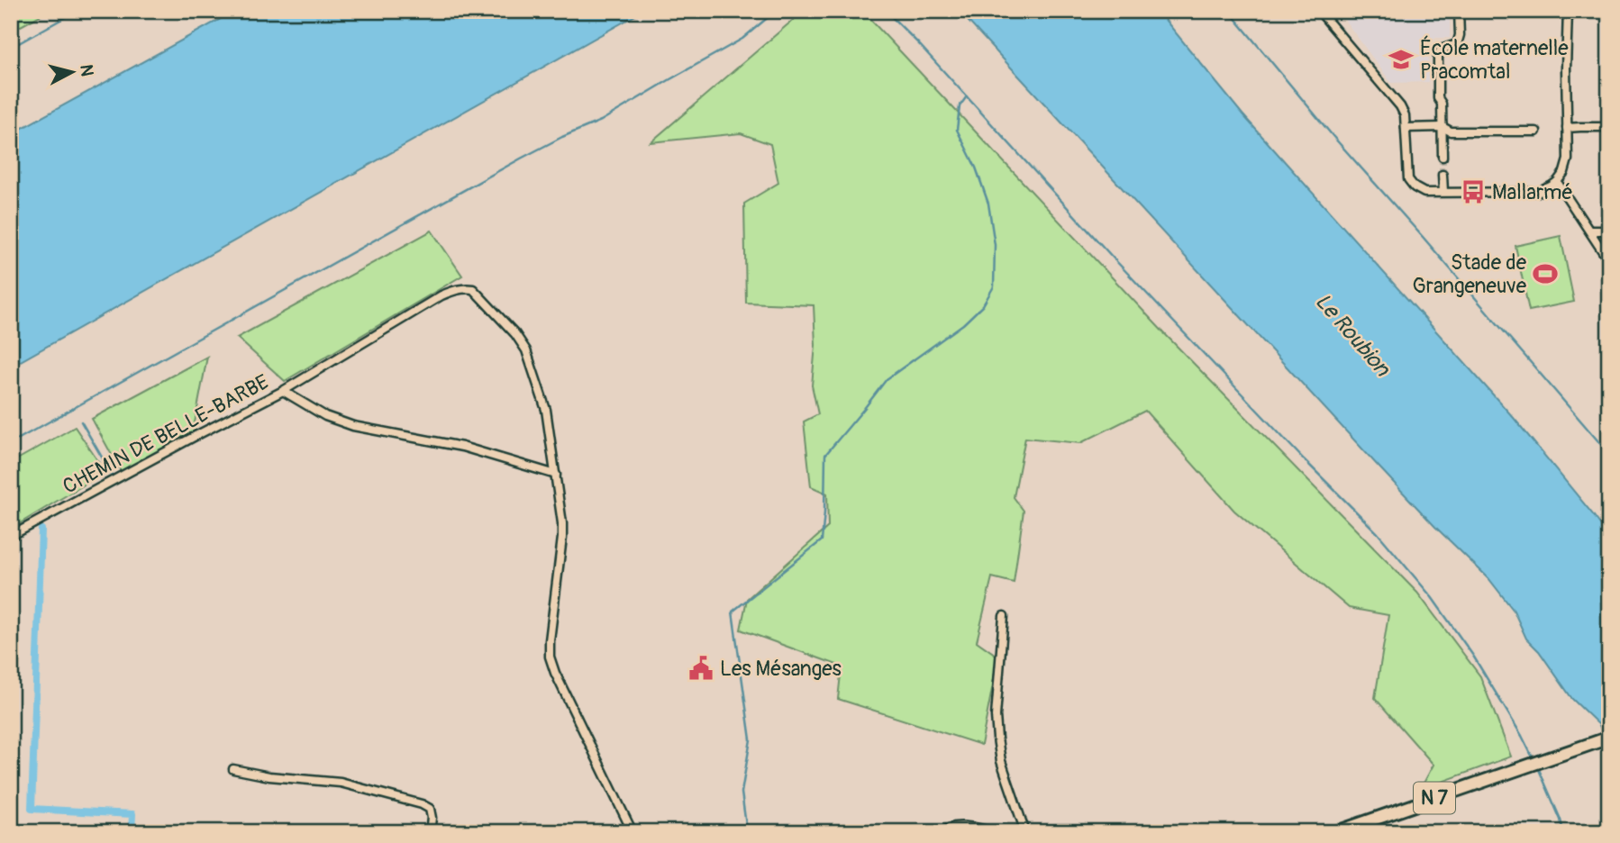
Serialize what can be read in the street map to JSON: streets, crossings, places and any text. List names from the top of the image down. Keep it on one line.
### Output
{"streets":{"main road":["N 7"],"street":["CHEMIN DE BELLE-BARBE"]},"water":["Le Roubion"],"places":{"school or university":["École maternelle Pracomtal"],"bus stop":["Mallarmé"],"sports":["Stade de Grangeneuve"],"public building":["Les Mésanges"]},"north":"right"}
